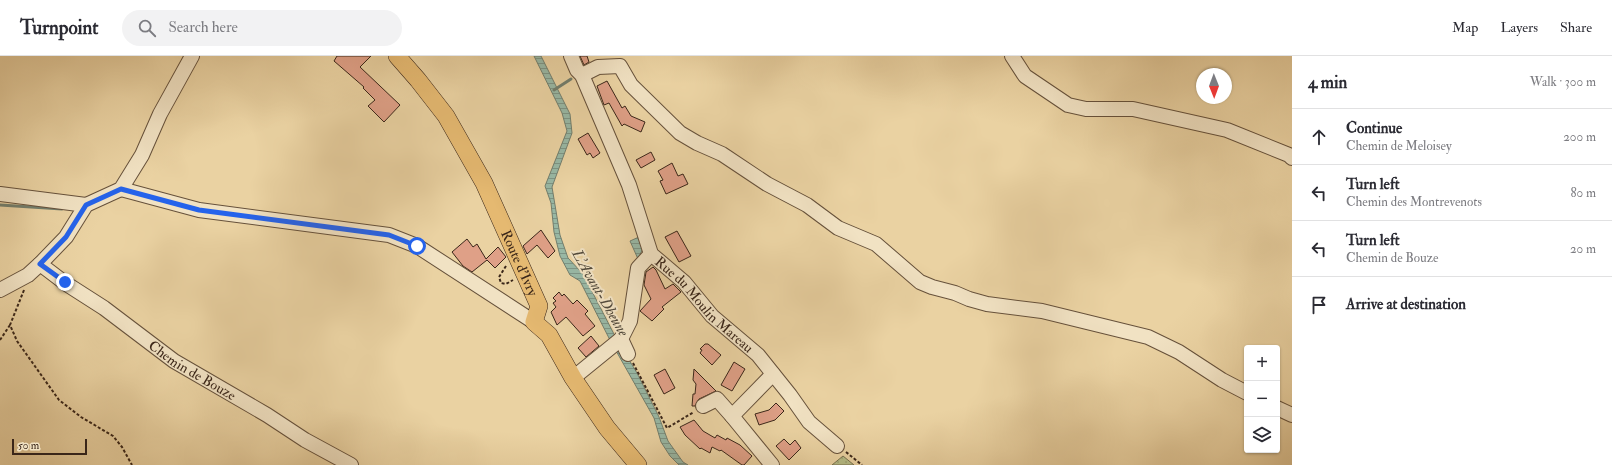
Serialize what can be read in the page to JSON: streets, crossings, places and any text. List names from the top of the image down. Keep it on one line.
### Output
{"streets":{"main road":["Route d'Ivry"],"street":["Rue du Moulin Mareau","Chemin de Bouze"]},"water":["L'Avant-Dheune"],"scale_bar":"50 m","north":"bottom","page":{"header":"Turnpoint","search":"Search here","nav":["Map","Layers","Share"],"heading":["4 min","Walk · 300 m"],"list":[["Continue","Chemin de Meloisey","200 m"],["Turn left","Chemin des Montrevenots","80 m"],["Turn left","Chemin de Bouze","20 m"],"Arrive at destination"],"map_buttons":["+","−"],"scale":"50 m"}}
